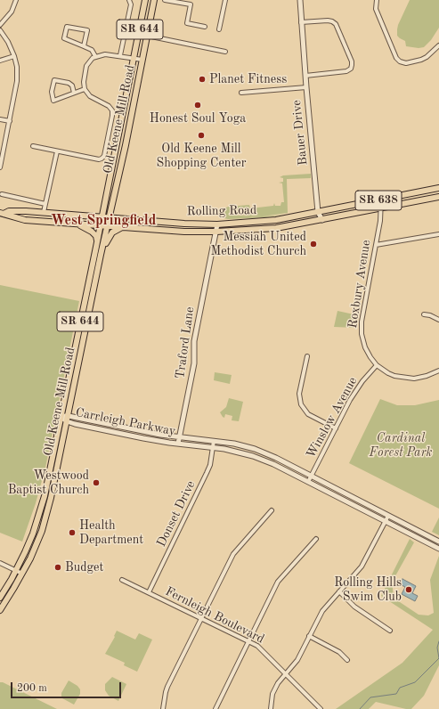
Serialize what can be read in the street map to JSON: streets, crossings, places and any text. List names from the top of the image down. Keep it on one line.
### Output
{"streets":{"main road":["SR 644","Old Keene Mill Road","SR 638","Rolling Road"],"street":["Bauer Drive","Roxbury Avenue","Traford Lane","Winslow Avenue","Carrleigh Parkway","Donset Drive","Fernleigh Boulevard"]},"crossings":[["Old Keene Mill Road","Rolling Road"],["Old Keene Mill Road","Carrleigh Parkway"],["Bauer Drive","Rolling Road"],["Rolling Road","Roxbury Avenue"],["Rolling Road","Traford Lane"],["Roxbury Avenue","Winslow Avenue"],["Traford Lane","Carrleigh Parkway"],["Winslow Avenue","Carrleigh Parkway"],["Carrleigh Parkway","Donset Drive"],["Donset Drive","Fernleigh Boulevard"]],"districts":["West Springfield"],"parks":["Cardinal Forest Park"],"places":["Planet Fitness","Honest Soul Yoga","Old Keene Mill Shopping Center","Messiah United Methodist Church","Westwood Baptist Church","Health Department","Budget","Rolling Hills Swim Club"],"scale_bar":"200 m"}
